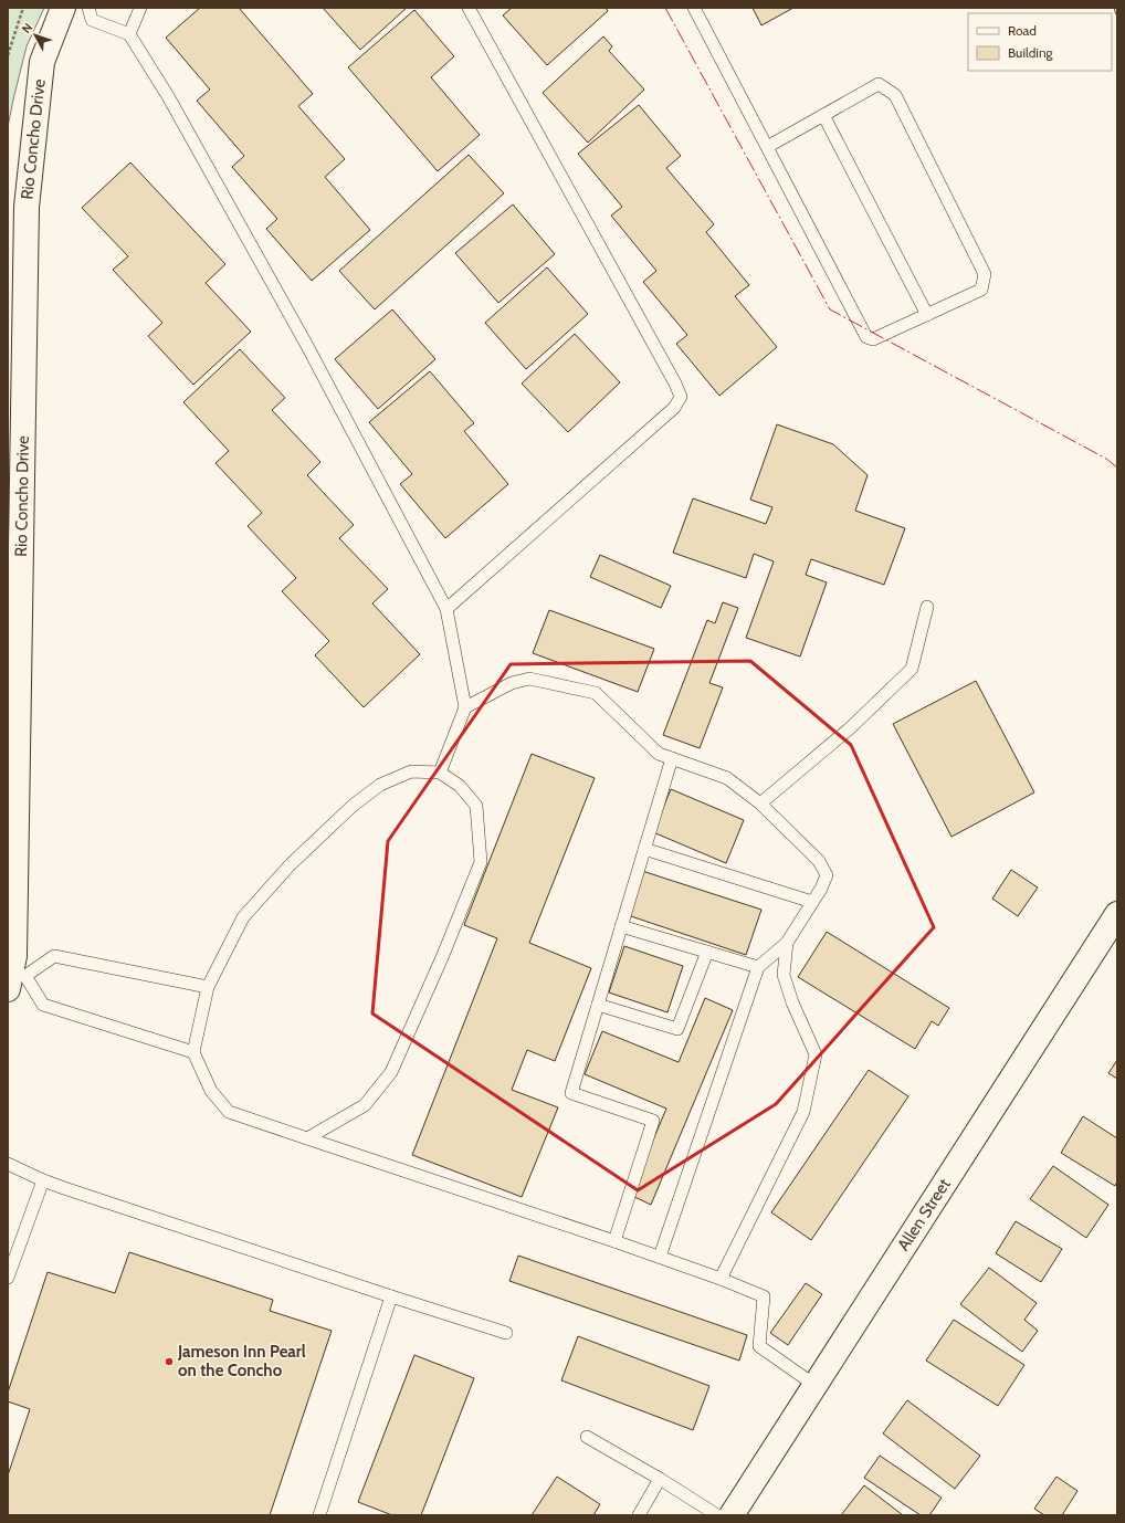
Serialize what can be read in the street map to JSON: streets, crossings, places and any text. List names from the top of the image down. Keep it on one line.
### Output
{"streets":{"street":["Rio Concho Drive","Allen Street"]},"places":["Jameson Inn Pearl on the Concho"],"legend":["Road","Building"],"north":"top left"}
